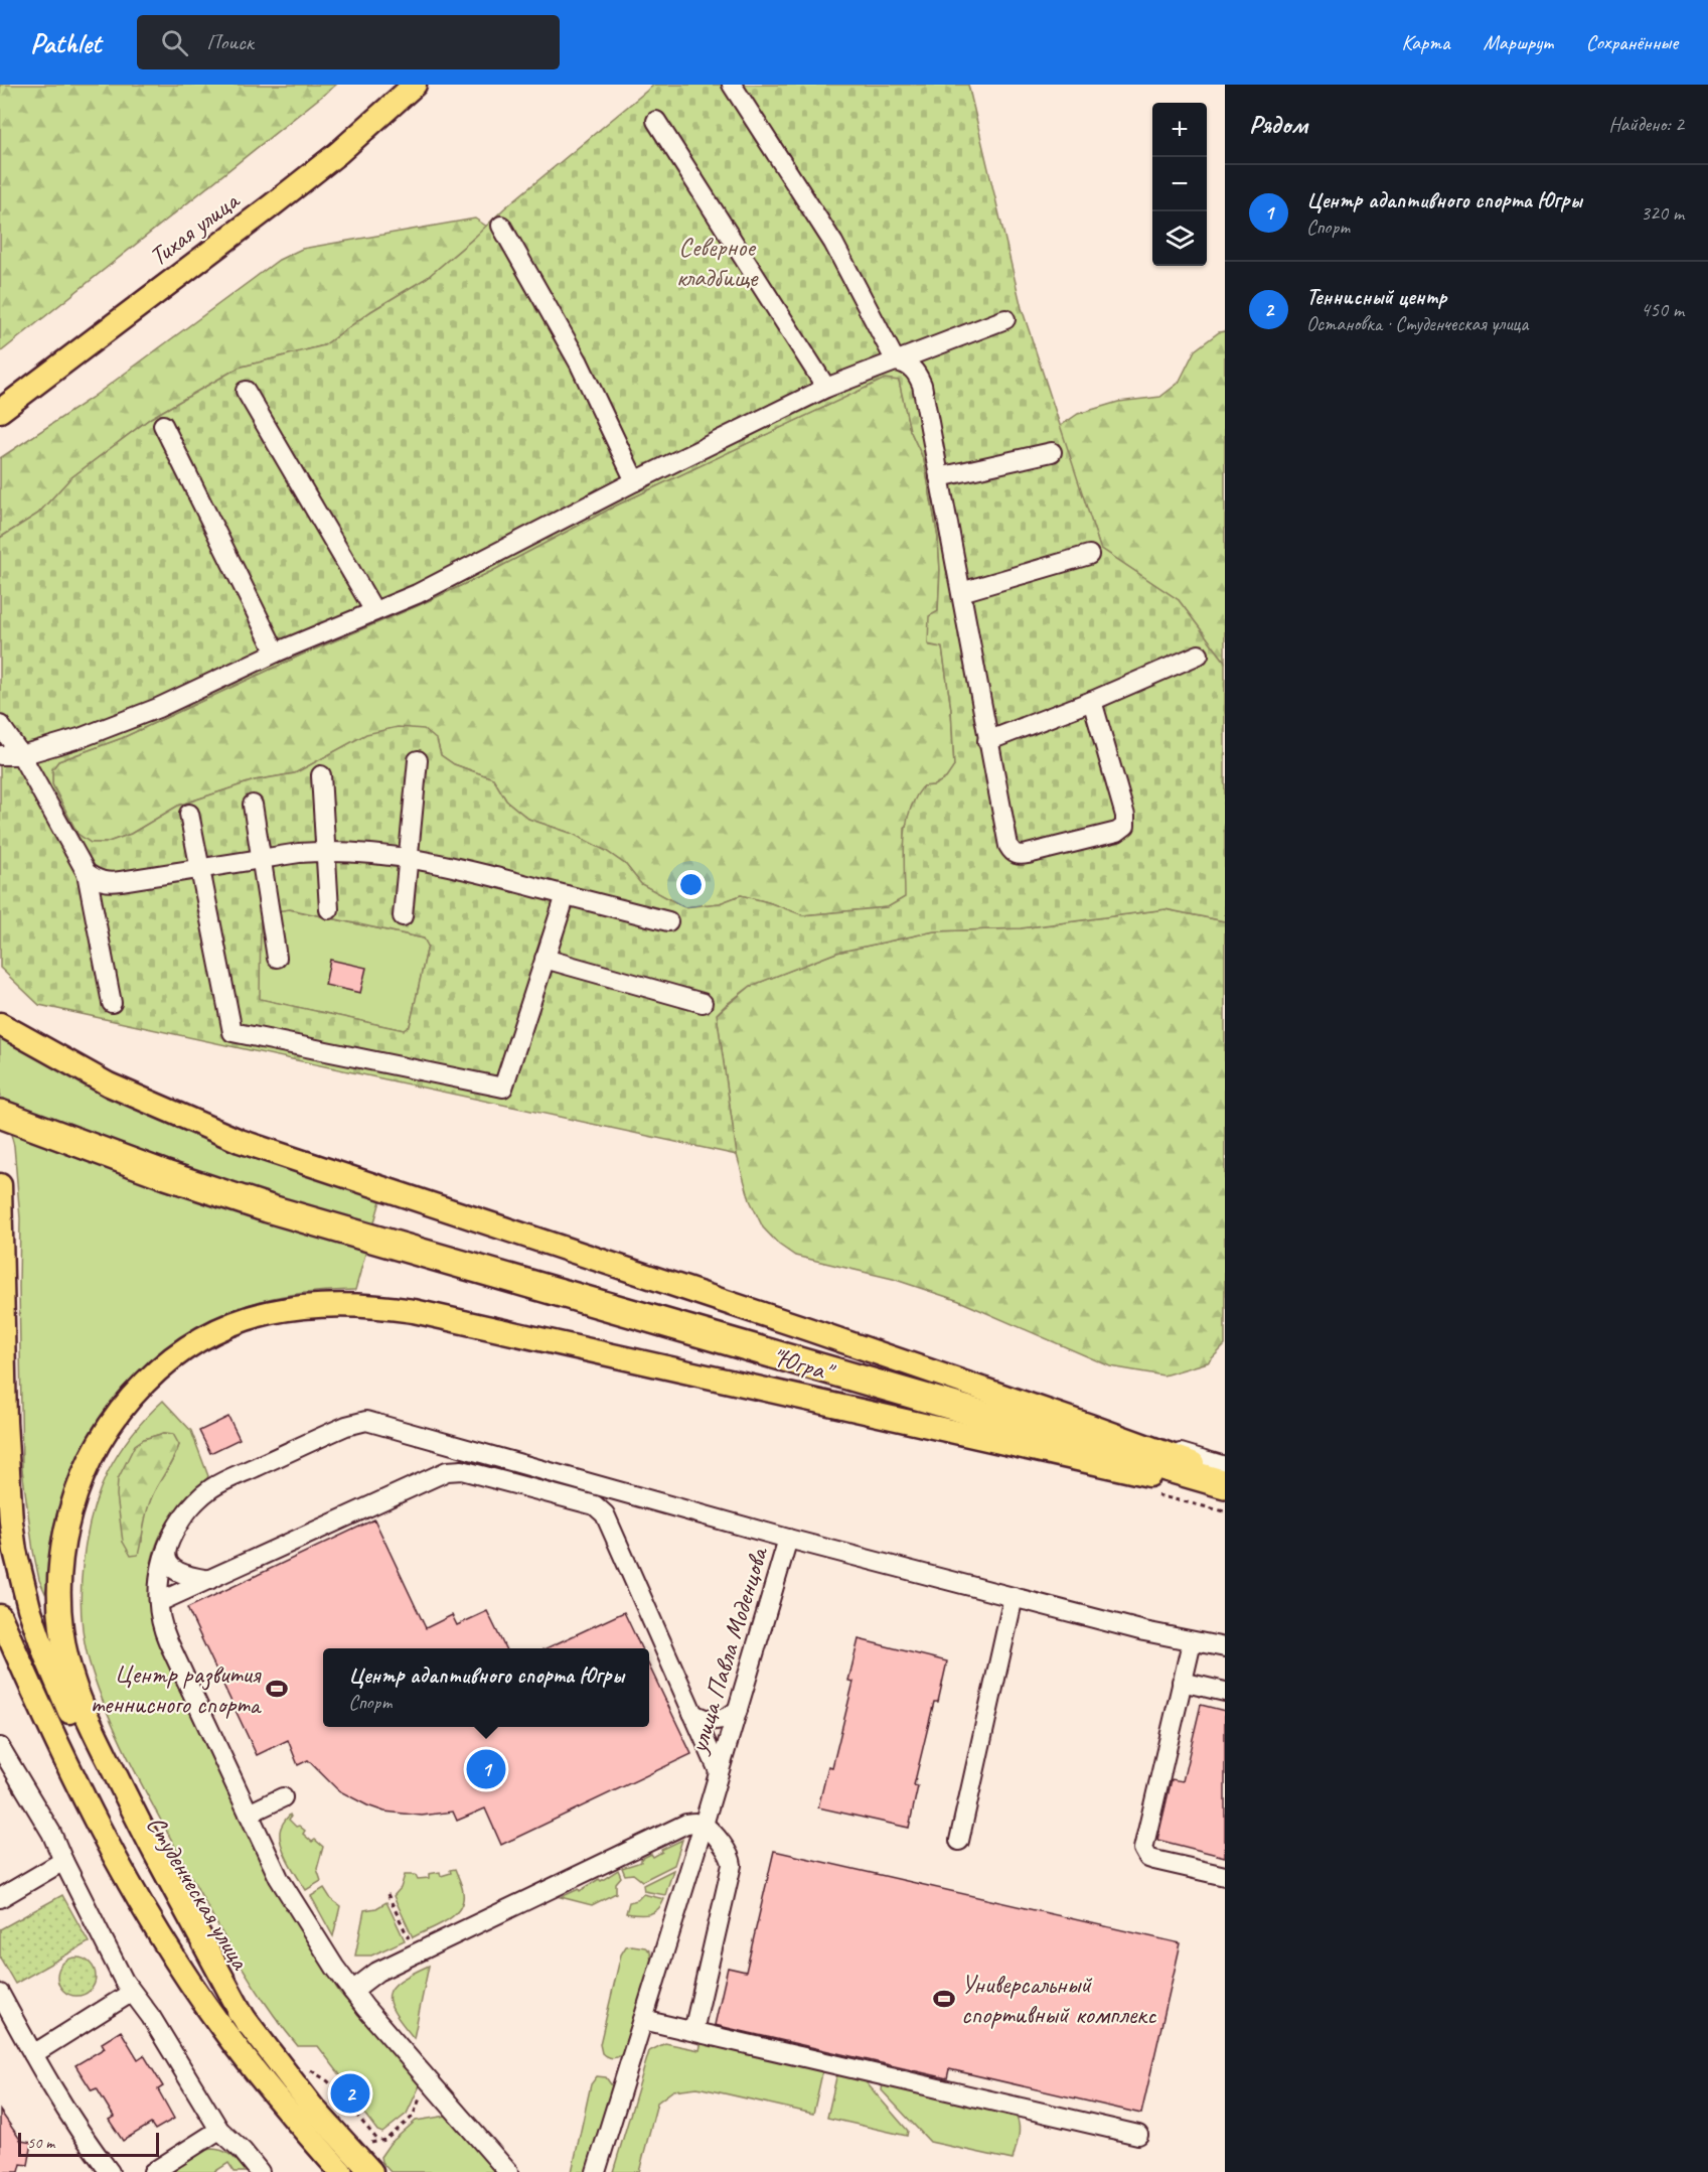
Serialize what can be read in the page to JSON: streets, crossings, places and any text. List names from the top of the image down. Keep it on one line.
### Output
{"streets":{"highway":["\"Югра\""],"main road":["Тихая улица","Студенческая улица"],"street":["улица Павла Моденцова"]},"parks":["Северное кладбище"],"places":{"sports":["Центр развития теннисного спорта","Универсальный спортивный комплекс"]},"scale_bar":"50 m","page":{"header":"Pathlet","search":"Поиск","nav":["Карта","Маршрут","Сохранённые"],"heading":["Рядом","Найдено: 2"],"map_buttons":["+","−"],"list":[{"mark":"1","name":"Центр адаптивного спорта Югры","note":"Спорт","value":"320 m"},{"mark":"2","name":"Теннисный центр","note":"Остановка · Студенческая улица","value":"450 m"}],"popup":["Центр адаптивного спорта Югры","Спорт"],"pins":["1","2"],"scale":"50 m"}}
